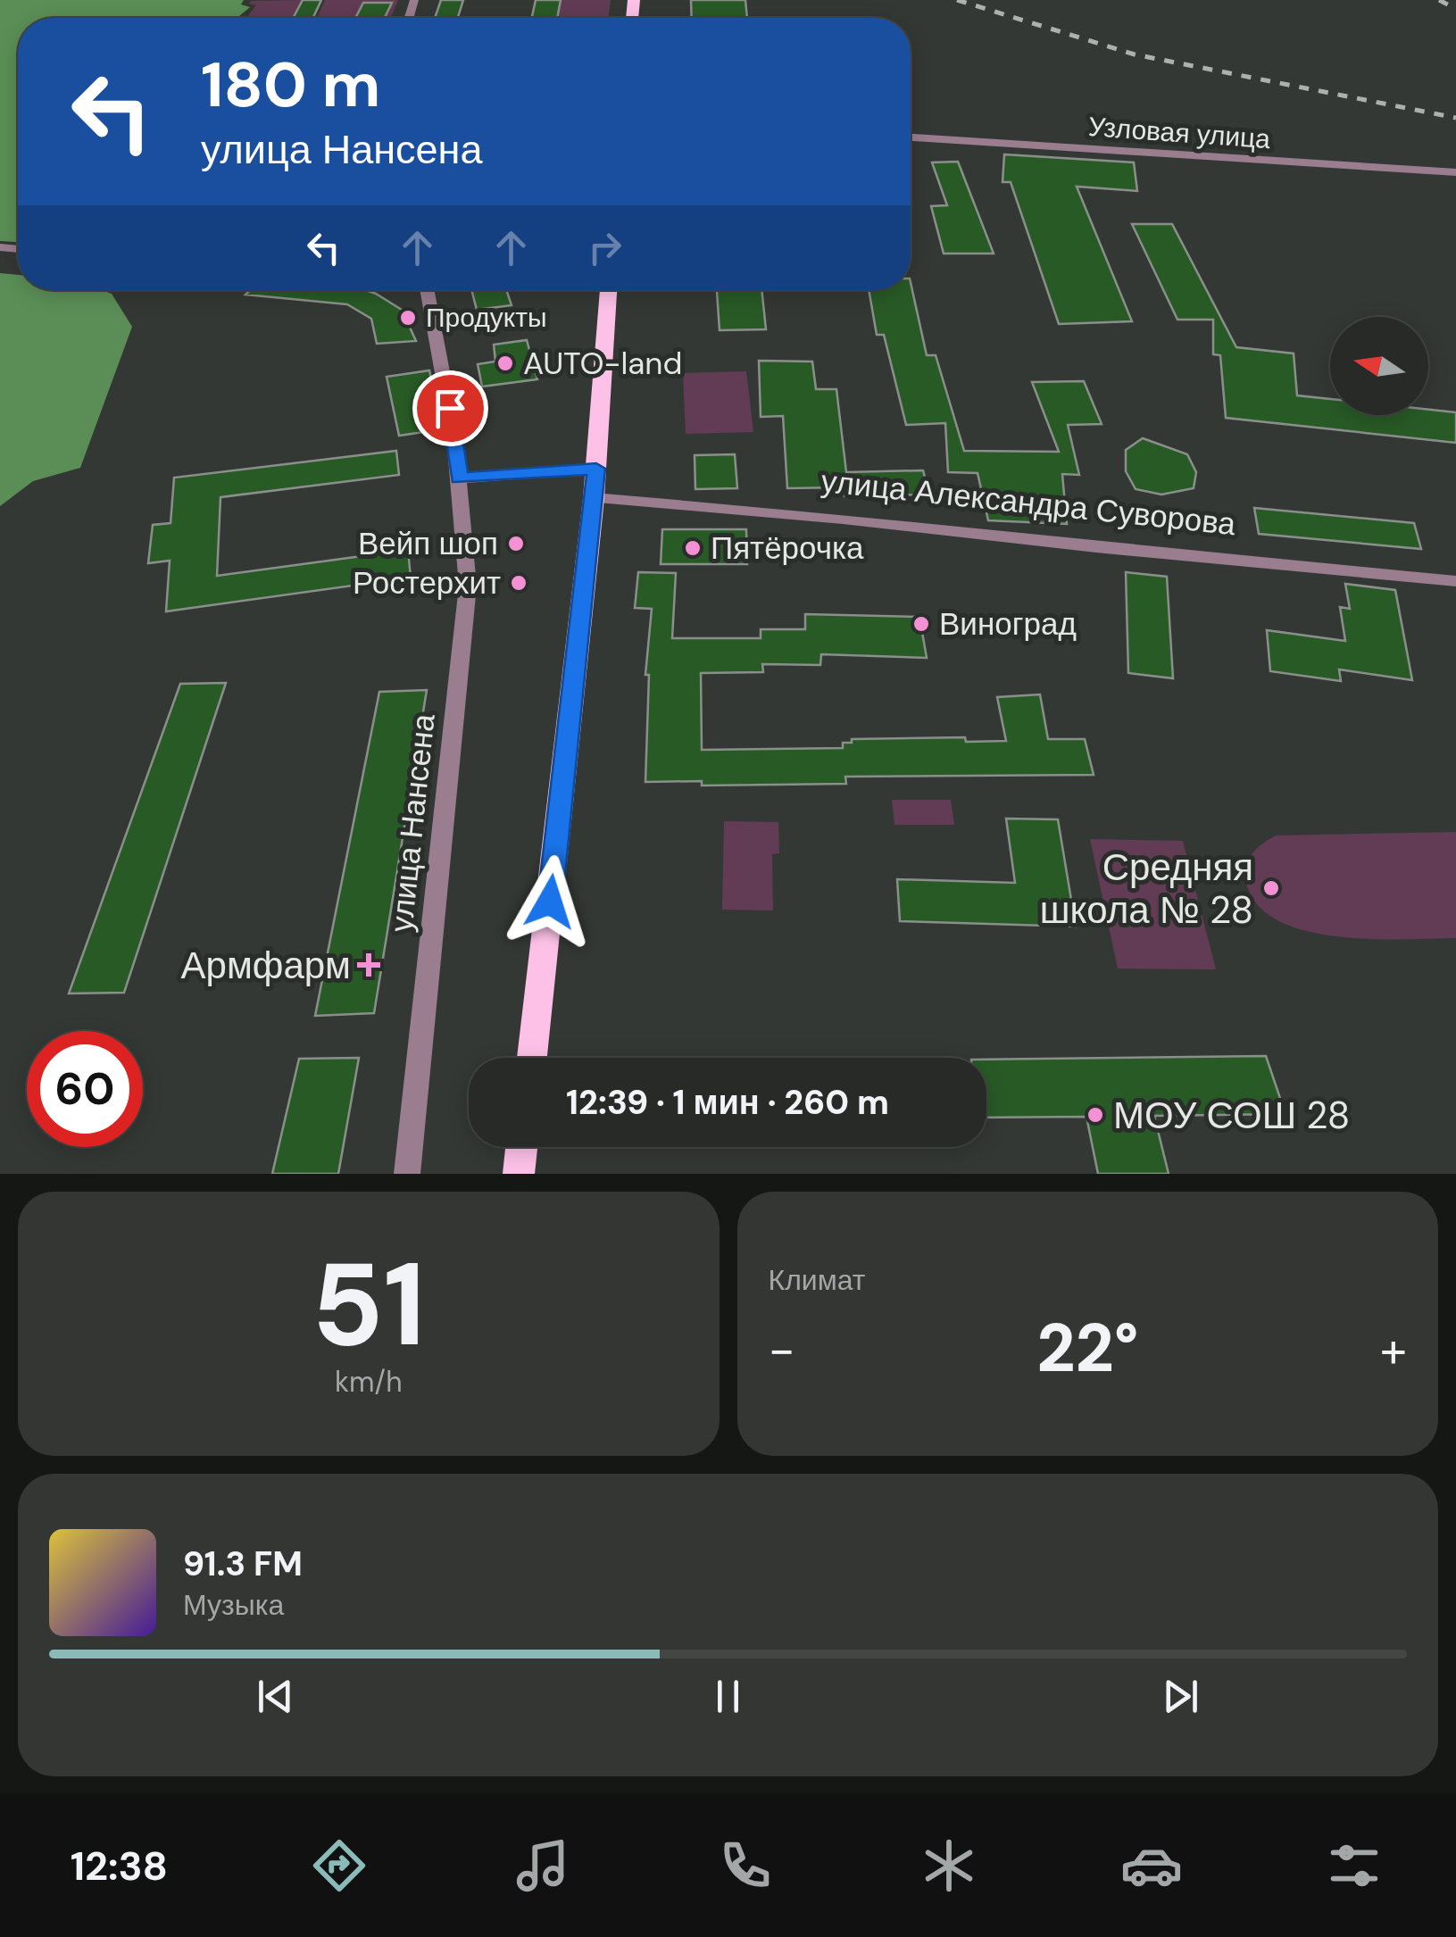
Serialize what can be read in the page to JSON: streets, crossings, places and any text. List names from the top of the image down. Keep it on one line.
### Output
{"streets":{"street":["Узловая улица","улица Александра Суворова","улица Нансена"]},"places":{"other":["Продукты","AUTO-land","Вейп шоп","Пятёрочка","Ростерхит","Виноград","Средняя школа № 28","МОУ СОШ 28"],"health":["Армфарм"]},"north":"left","page":{"turn":["180 m","улица Нансена"],"limit":"60","trip":"12:39 · 1 мин · 260 m","tile":[["51","km/h"],"Климат"],"heat":["−","22°","+"],"song":["91.3 FM","Музыка"],"tabs":"12:38"}}
